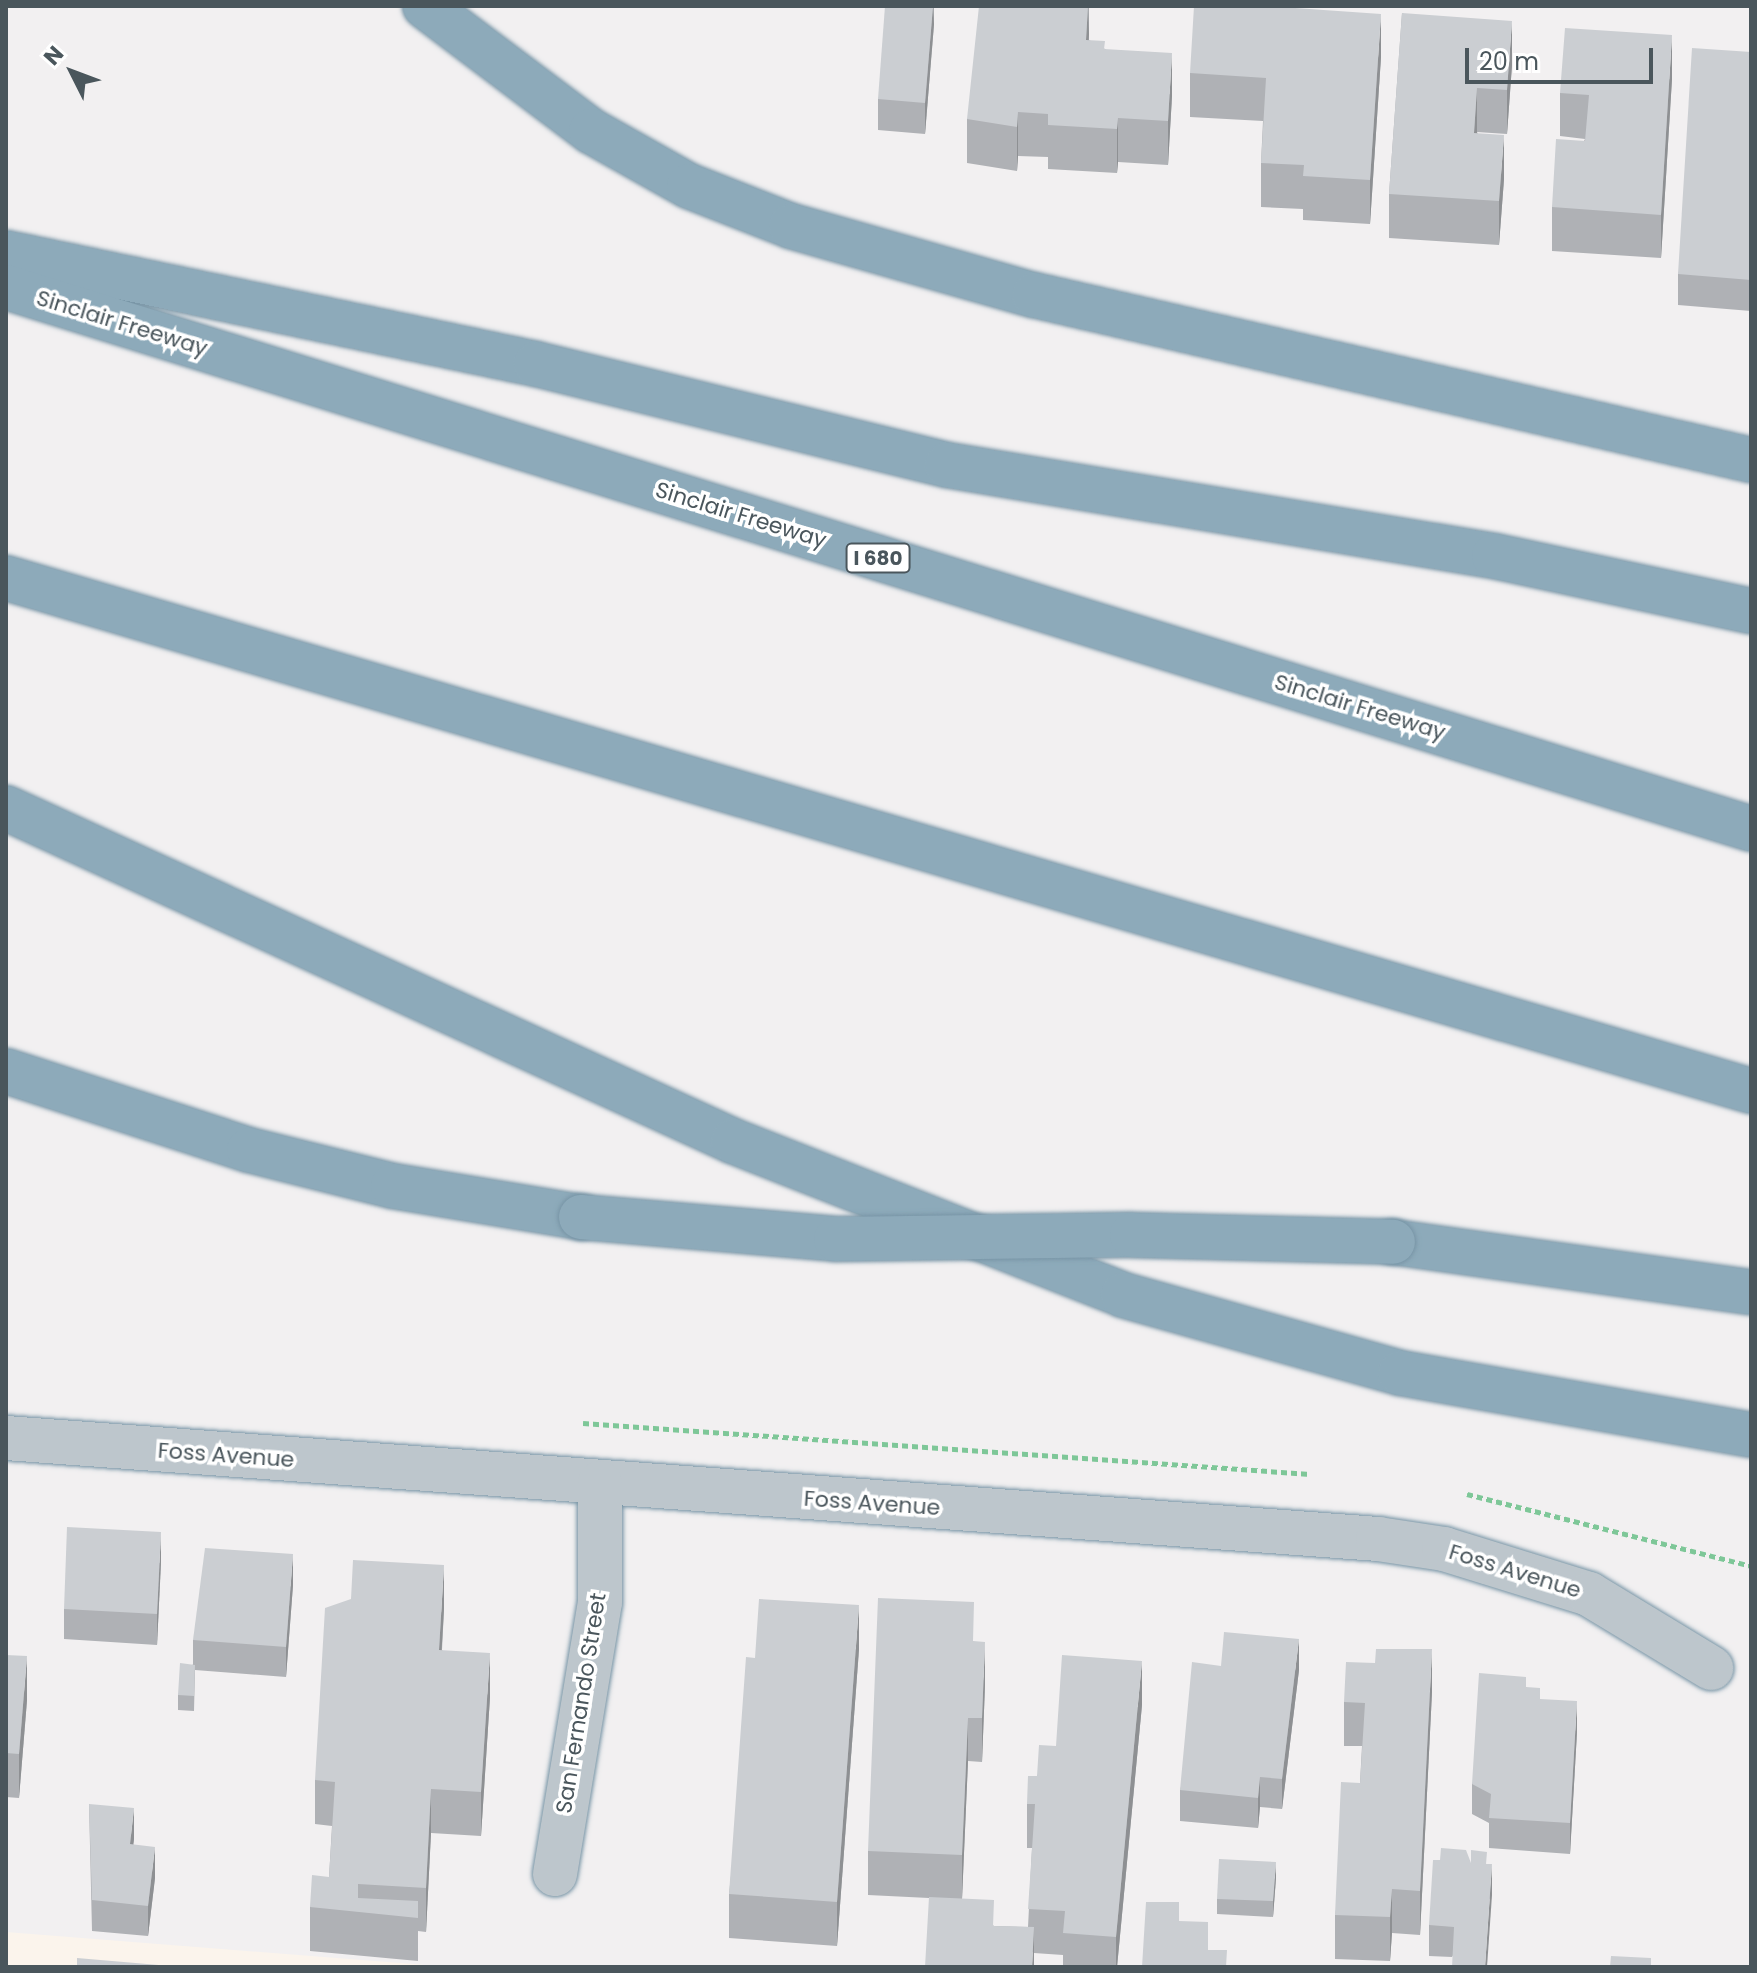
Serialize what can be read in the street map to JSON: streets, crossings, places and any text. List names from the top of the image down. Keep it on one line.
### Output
{"streets":{"highway":["Sinclair Freeway","I 680"],"street":["Foss Avenue","San Fernando Street"]},"crossings":[["Foss Avenue","San Fernando Street"]],"scale_bar":"20 m","north":"top left"}
